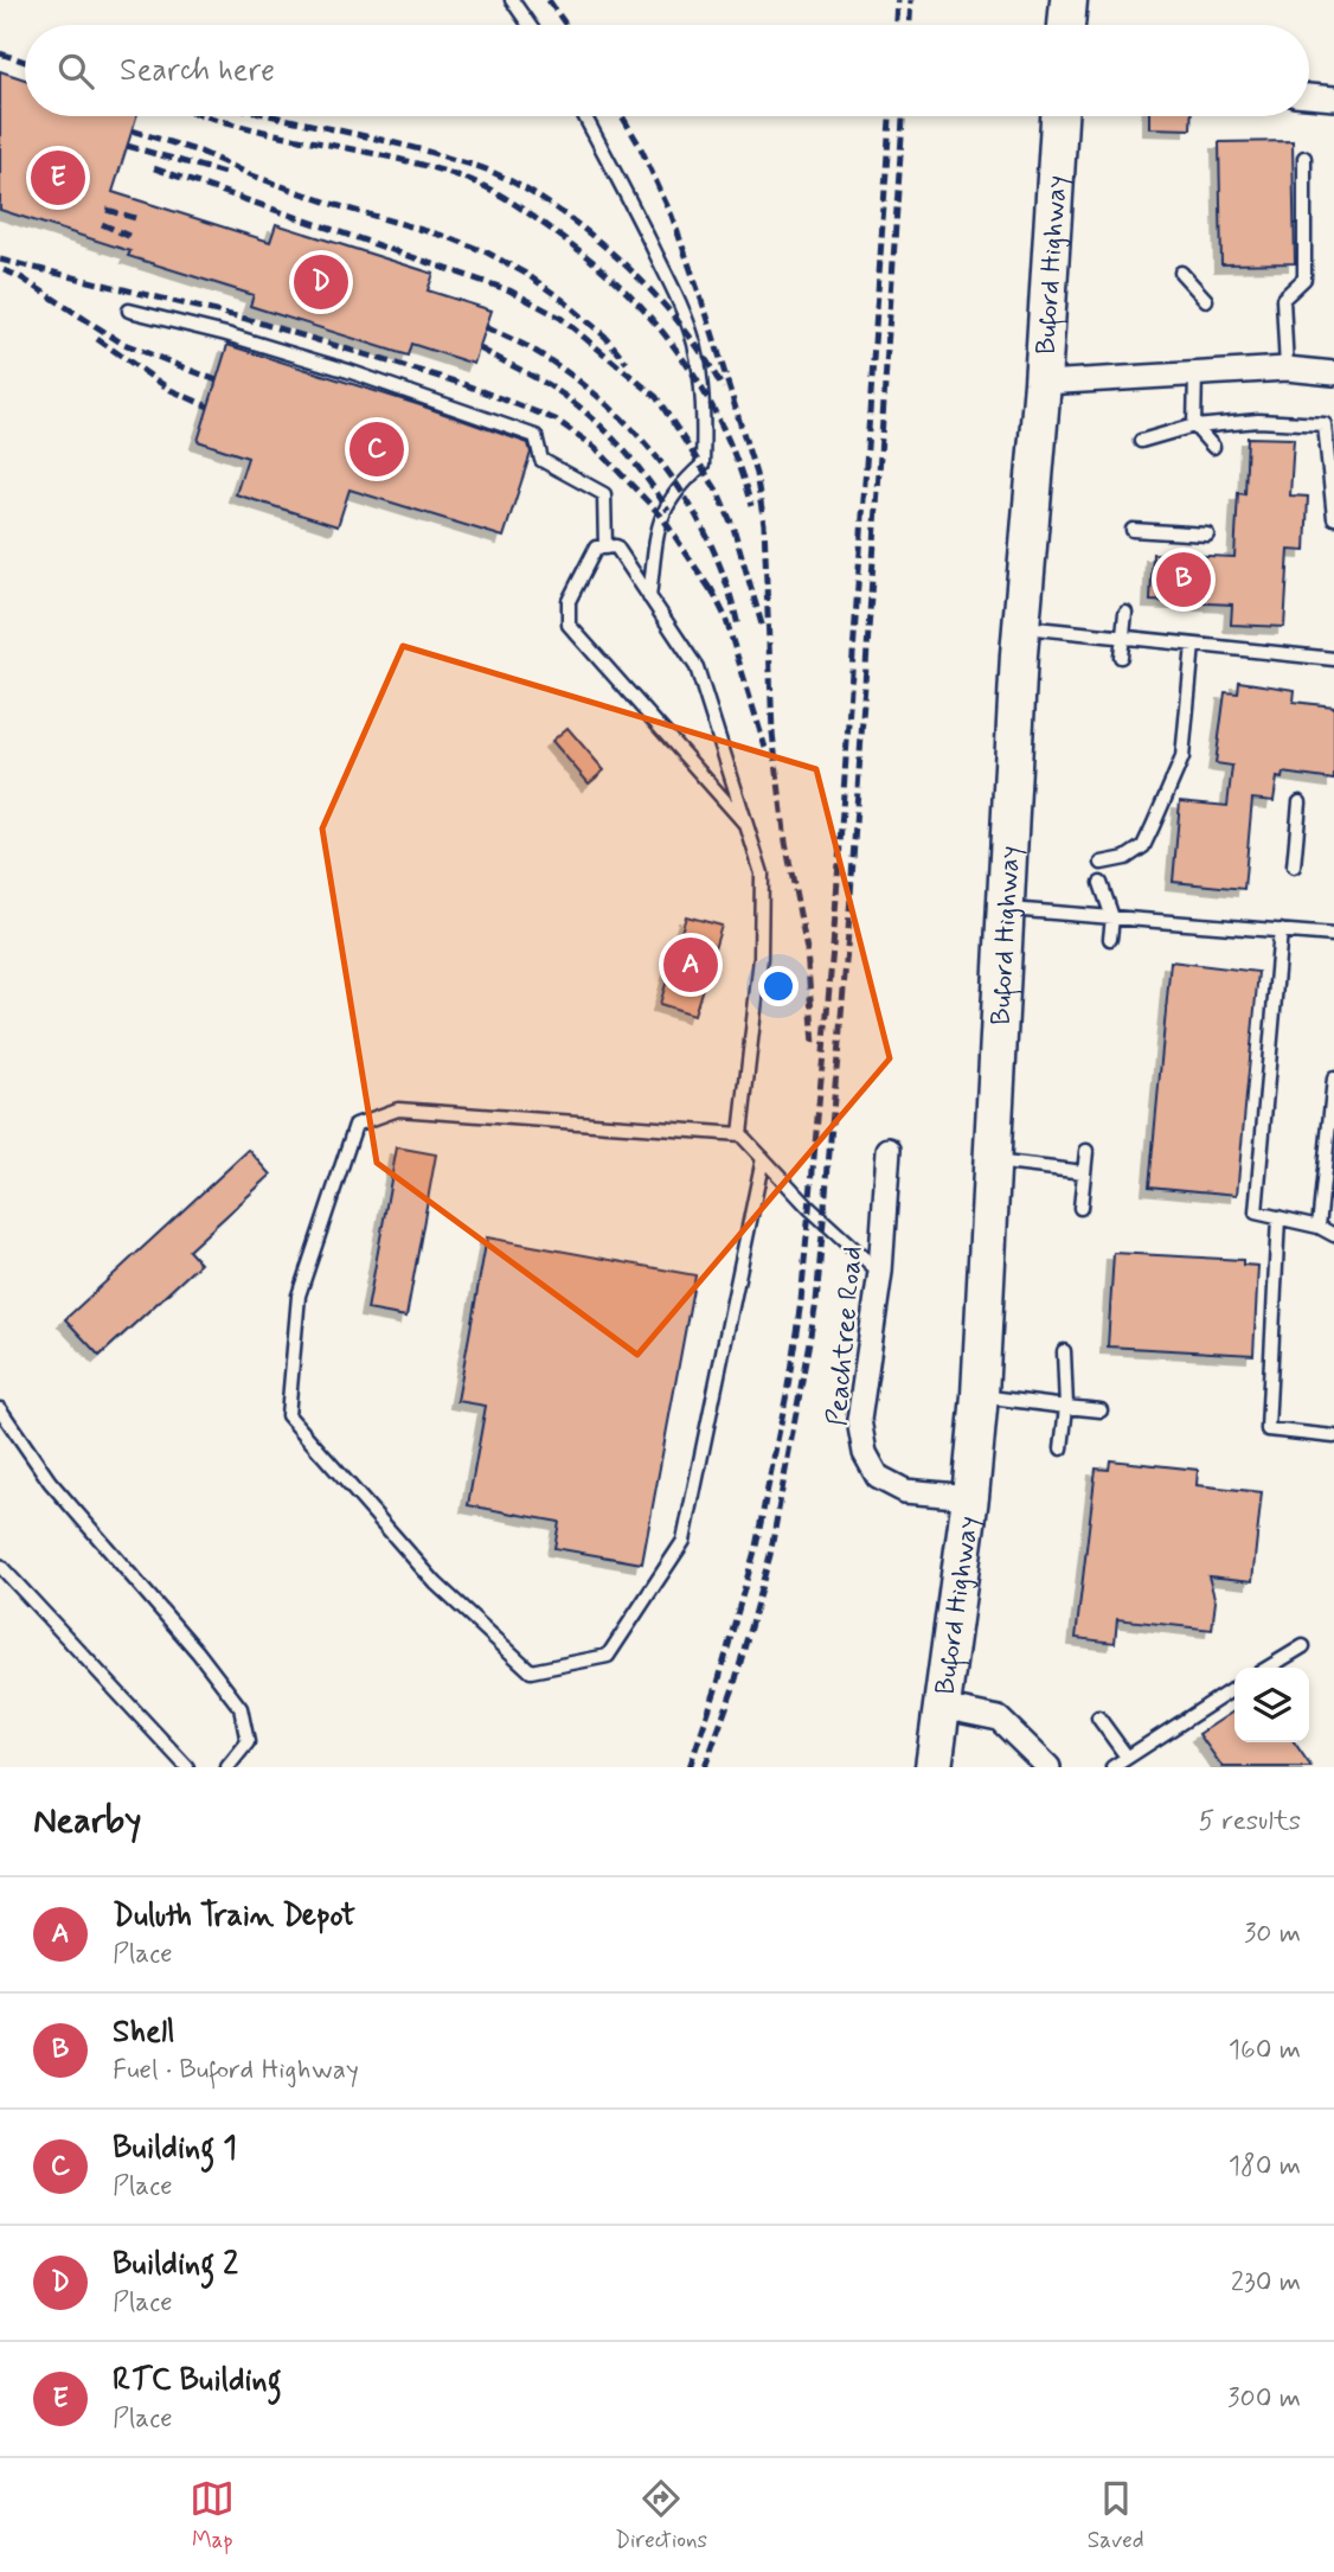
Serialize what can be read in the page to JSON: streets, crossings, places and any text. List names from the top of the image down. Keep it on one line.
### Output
{"streets":{"main road":["Buford Highway"],"street":["Peachtree Road"]},"crossings":[["Buford Highway","Peachtree Road"]],"page":{"search":"Search here","pins":["E","D","C","B","A"],"heading":["Nearby","5 results"],"list":[{"mark":"A","name":"Duluth Train Depot","note":"Place","value":"30 m"},{"mark":"B","name":"Shell","note":"Fuel · Buford Highway","value":"160 m"},{"mark":"C","name":"Building 1","note":"Place","value":"180 m"},{"mark":"D","name":"Building 2","note":"Place","value":"230 m"},{"mark":"E","name":"RTC Building","note":"Place","value":"300 m"}],"nav":["Map","Directions","Saved"]}}
